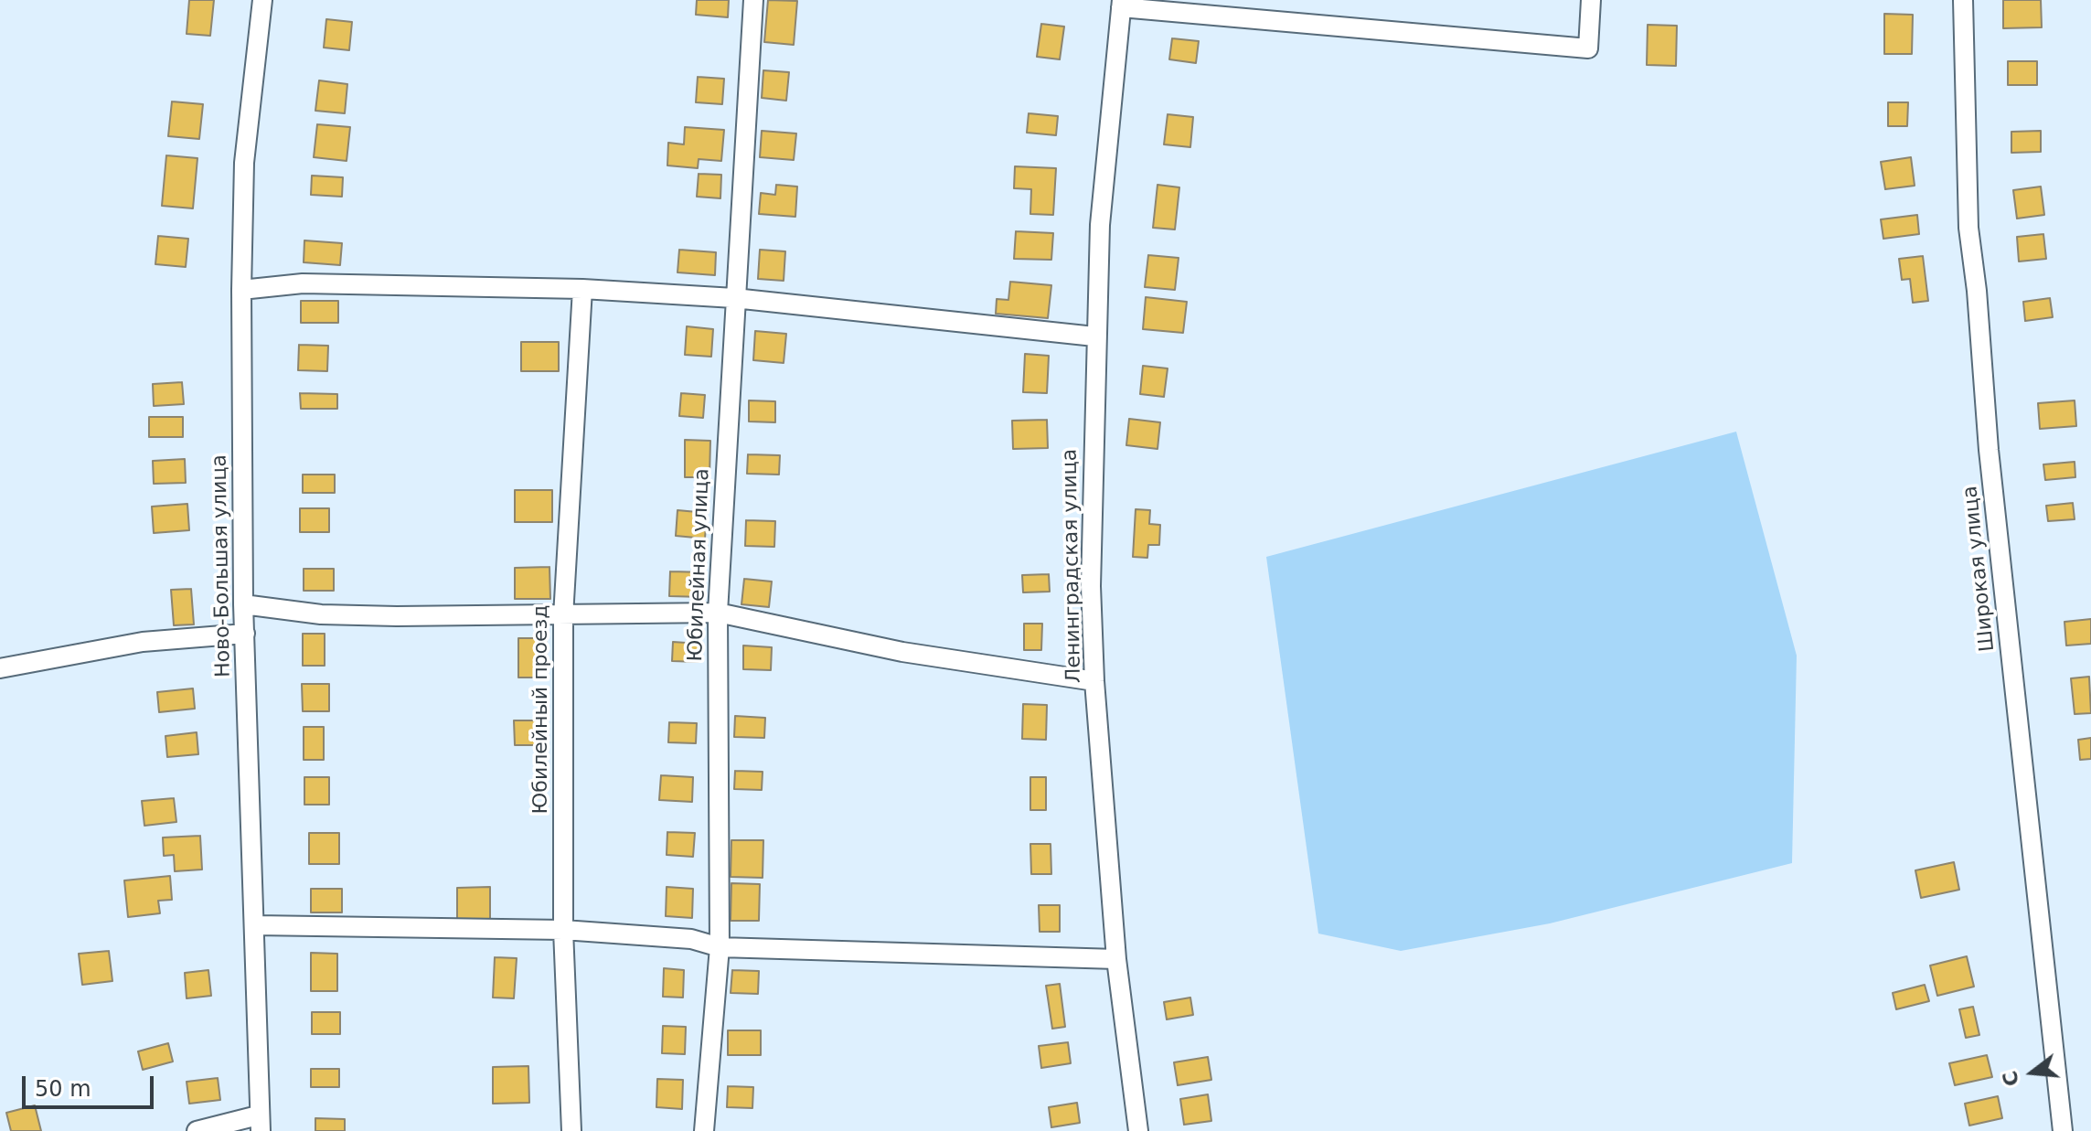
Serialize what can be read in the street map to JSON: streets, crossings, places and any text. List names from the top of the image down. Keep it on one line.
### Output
{"streets":{"street":["Юбилейная улица","Ново-Большая улица","Ленинградская улица","Широкая улица","Юбилейный проезд"]},"scale_bar":"50 m","north":"left"}
